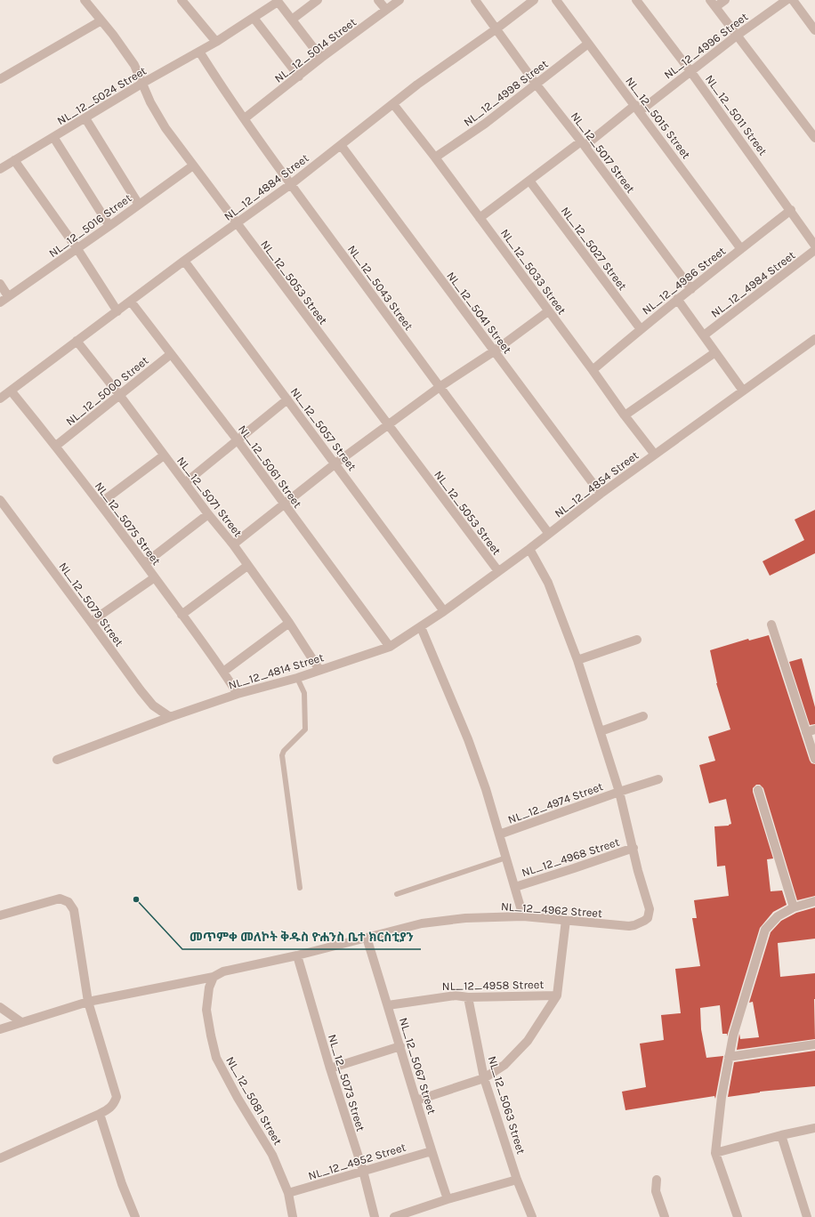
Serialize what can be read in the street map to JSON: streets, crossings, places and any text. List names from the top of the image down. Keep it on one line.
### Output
{"streets":{"street":["NL_12_4996 Street","NL_12_5014 Street","NL_12_4998 Street","NL_12_5024 Street","NL_12_5011 Street","NL_12_5015 Street","NL_12_5017 Street","NL_12_4884 Street","NL_12_5016 Street","NL_12_5027 Street","NL_12_5033 Street","NL_12_4986 Street","NL_12_5053 Street","NL_12_4984 Street","NL_12_5043 Street","NL_12_5041 Street","NL_12_5000 Street","NL_12_5057 Street","NL_12_5061 Street","NL_12_4854 Street","NL_12_5071 Street","NL_12_5075 Street","NL_12_5079 Street","NL_12_4814 Street","NL_12_4974 Street","NL_12_4968 Street","NL_12_4962 Street","NL_12_4958 Street","NL_12_5067 Street","NL_12_5073 Street","NL_12_5081 Street","NL_12_5063 Street","NL_12_4952 Street"]},"crossings":[["NL_12_4996 Street","NL_12_5011 Street"],["NL_12_4996 Street","NL_12_5015 Street"],["NL_12_4996 Street","NL_12_5017 Street"],["NL_12_4996 Street","NL_12_5027 Street"],["NL_12_4996 Street","NL_12_5033 Street"],["NL_12_5014 Street","NL_12_5043 Street"],["NL_12_4998 Street","NL_12_5015 Street"],["NL_12_4998 Street","NL_12_5017 Street"],["NL_12_4998 Street","NL_12_5033 Street"],["NL_12_5024 Street","NL_12_5053 Street"],["NL_12_5024 Street","NL_12_5043 Street"],["NL_12_5011 Street","NL_12_4986 Street"],["NL_12_5015 Street","NL_12_4986 Street"],["NL_12_5017 Street","NL_12_4884 Street"],["NL_12_5017 Street","NL_12_4986 Street"],["NL_12_4884 Street","NL_12_5033 Street"],["NL_12_4884 Street","NL_12_5053 Street"],["NL_12_4884 Street","NL_12_5043 Street"],["NL_12_4884 Street","NL_12_5041 Street"],["NL_12_4884 Street","NL_12_5057 Street"],["NL_12_4884 Street","NL_12_5061 Street"],["NL_12_4884 Street","NL_12_5071 Street"],["NL_12_4884 Street","NL_12_5075 Street"],["NL_12_5016 Street","NL_12_5053 Street"],["NL_12_5027 Street","NL_12_4986 Street"],["NL_12_5033 Street","NL_12_4986 Street"],["NL_12_5033 Street","NL_12_4854 Street"],["NL_12_5053 Street","NL_12_4854 Street"],["NL_12_5043 Street","NL_12_4854 Street"],["NL_12_5041 Street","NL_12_4854 Street"],["NL_12_5000 Street","NL_12_5061 Street"],["NL_12_5000 Street","NL_12_5071 Street"],["NL_12_5000 Street","NL_12_5075 Street"],["NL_12_5057 Street","NL_12_4854 Street"],["NL_12_5061 Street","NL_12_4854 Street"],["NL_12_5061 Street","NL_12_4814 Street"],["NL_12_4854 Street","NL_12_4814 Street"],["NL_12_5071 Street","NL_12_4814 Street"],["NL_12_5075 Street","NL_12_4814 Street"],["NL_12_5079 Street","NL_12_4814 Street"],["NL_12_4968 Street","NL_12_4962 Street"],["NL_12_4962 Street","NL_12_5067 Street"],["NL_12_4962 Street","NL_12_5073 Street"],["NL_12_4962 Street","NL_12_5081 Street"],["NL_12_4958 Street","NL_12_5067 Street"],["NL_12_4958 Street","NL_12_5063 Street"],["NL_12_5067 Street","NL_12_4952 Street"],["NL_12_5073 Street","NL_12_4952 Street"],["NL_12_5081 Street","NL_12_4952 Street"]],"places":["መጥምቀ መለኮት ቅዱስ ዮሐንስ ቤተ ክርስቲያን"]}
